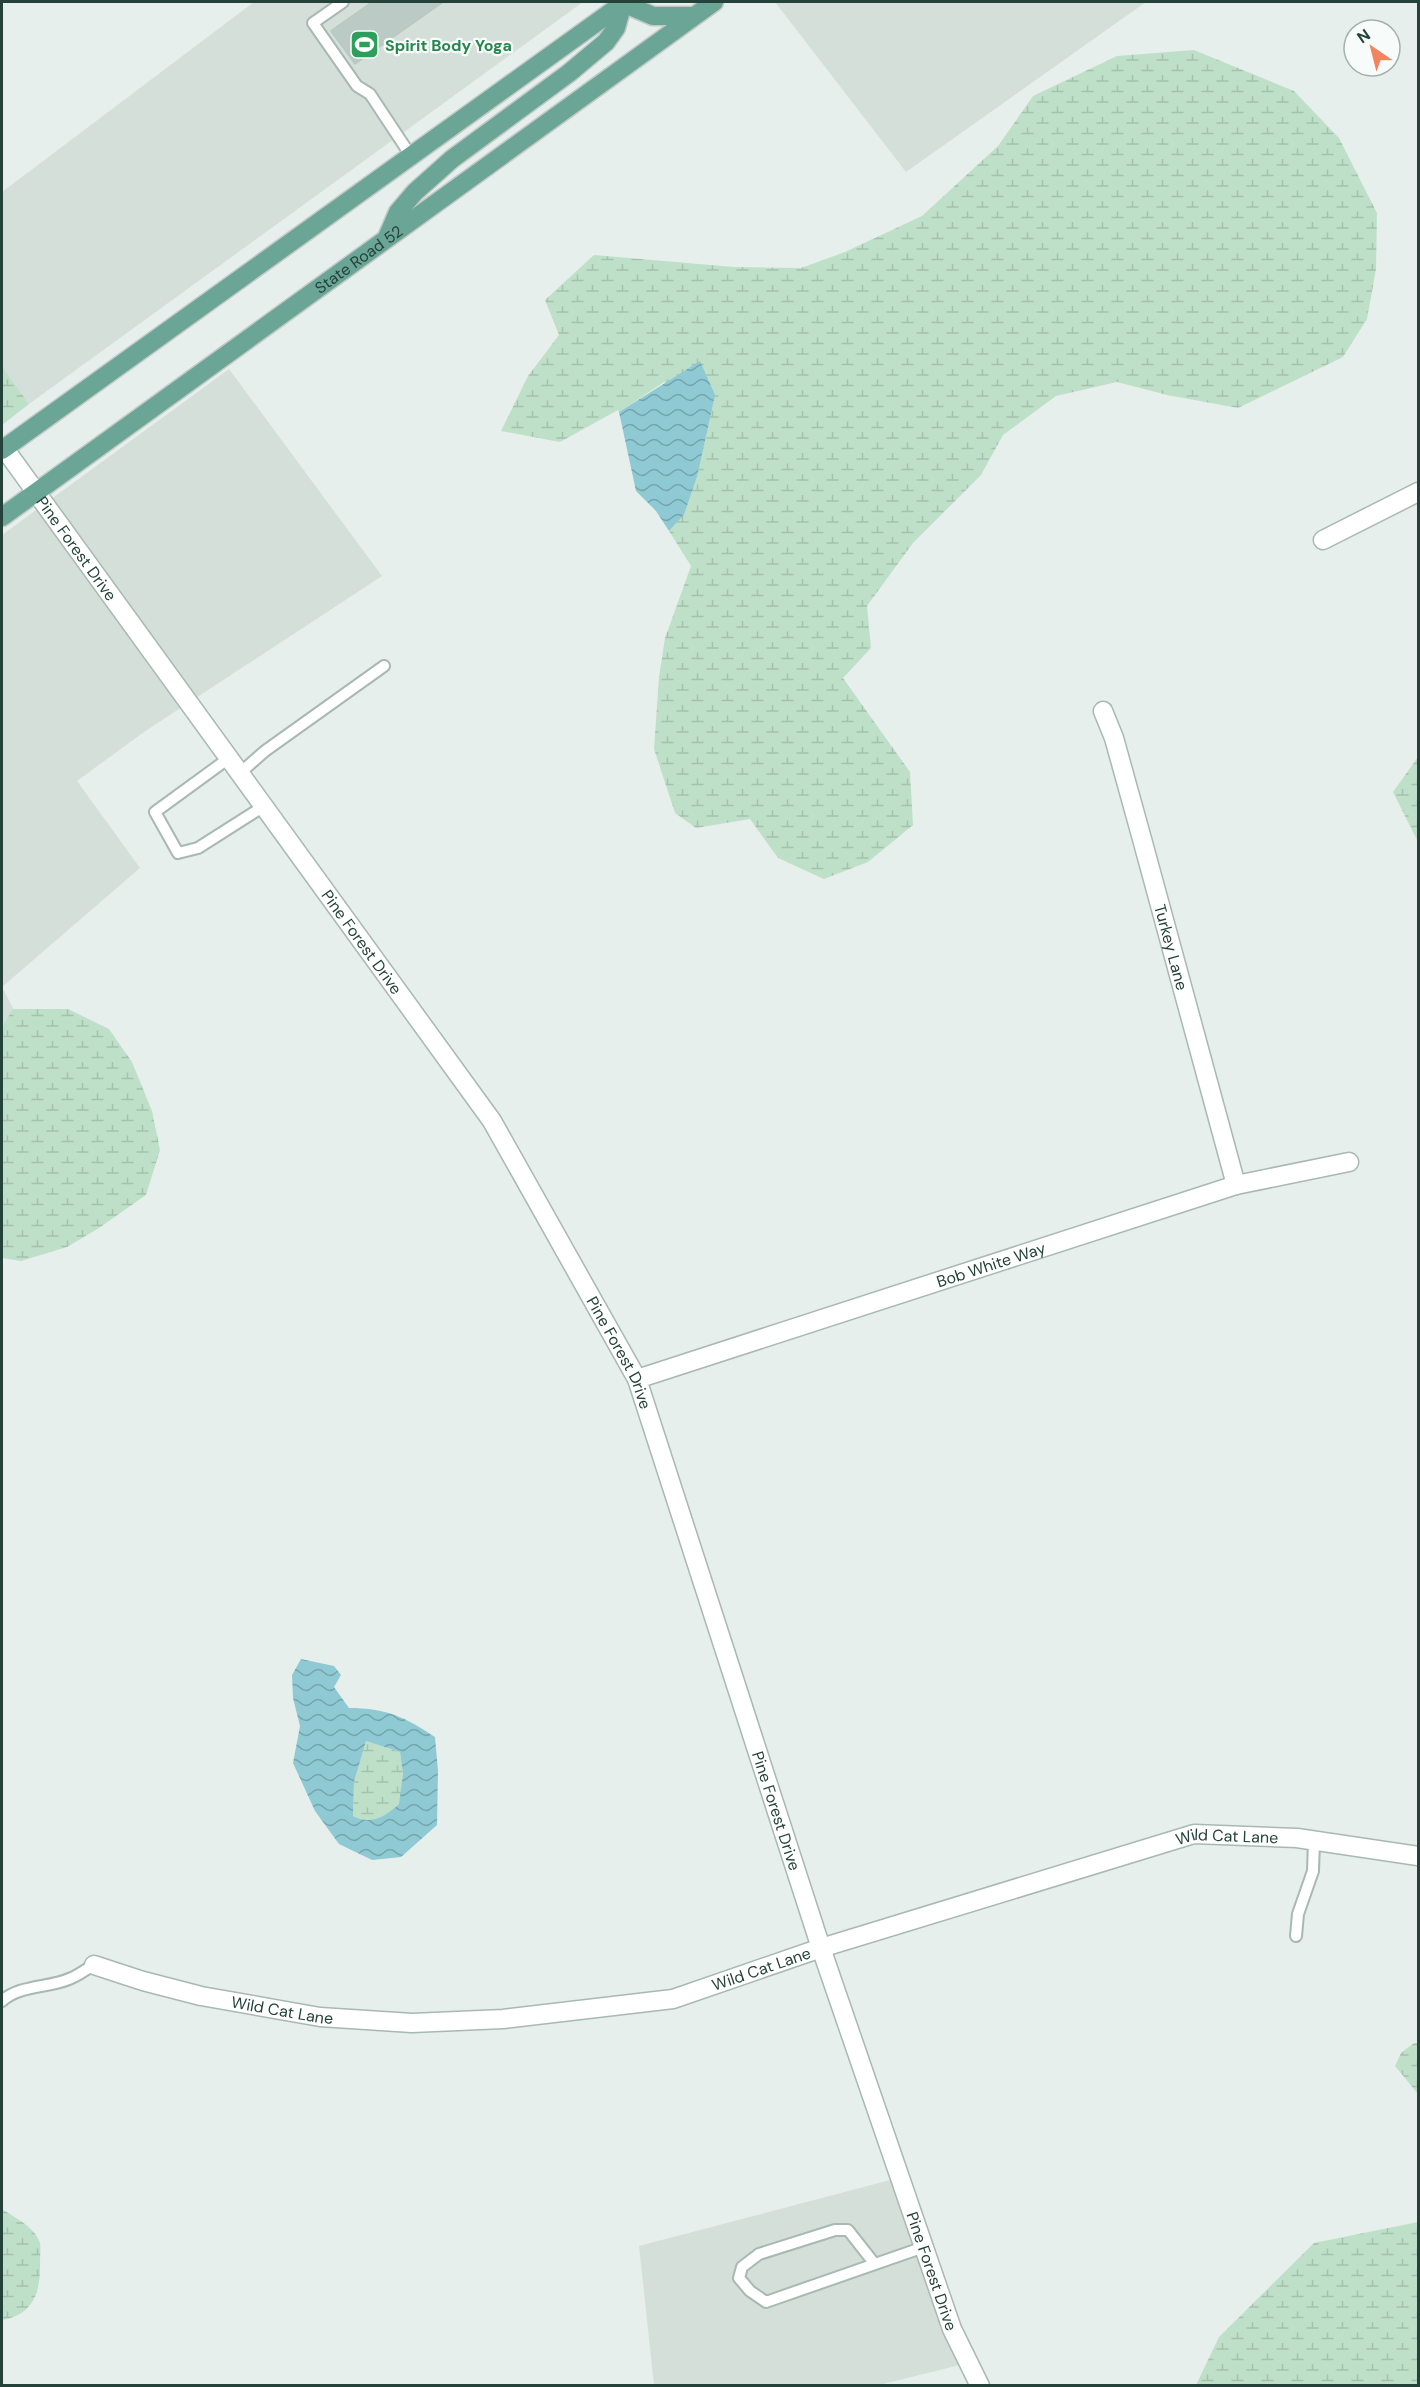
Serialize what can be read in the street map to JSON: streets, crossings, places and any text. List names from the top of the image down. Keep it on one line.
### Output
{"streets":{"main road":["State Road 52"],"street":["Pine Forest Drive","Turkey Lane","Bob White Way","Wild Cat Lane"]},"crossings":[["State Road 52","Pine Forest Drive"],["Pine Forest Drive","Bob White Way"],["Pine Forest Drive","Wild Cat Lane"],["Turkey Lane","Bob White Way"]],"places":{"sports":["Spirit Body Yoga"]},"north":"top left"}
